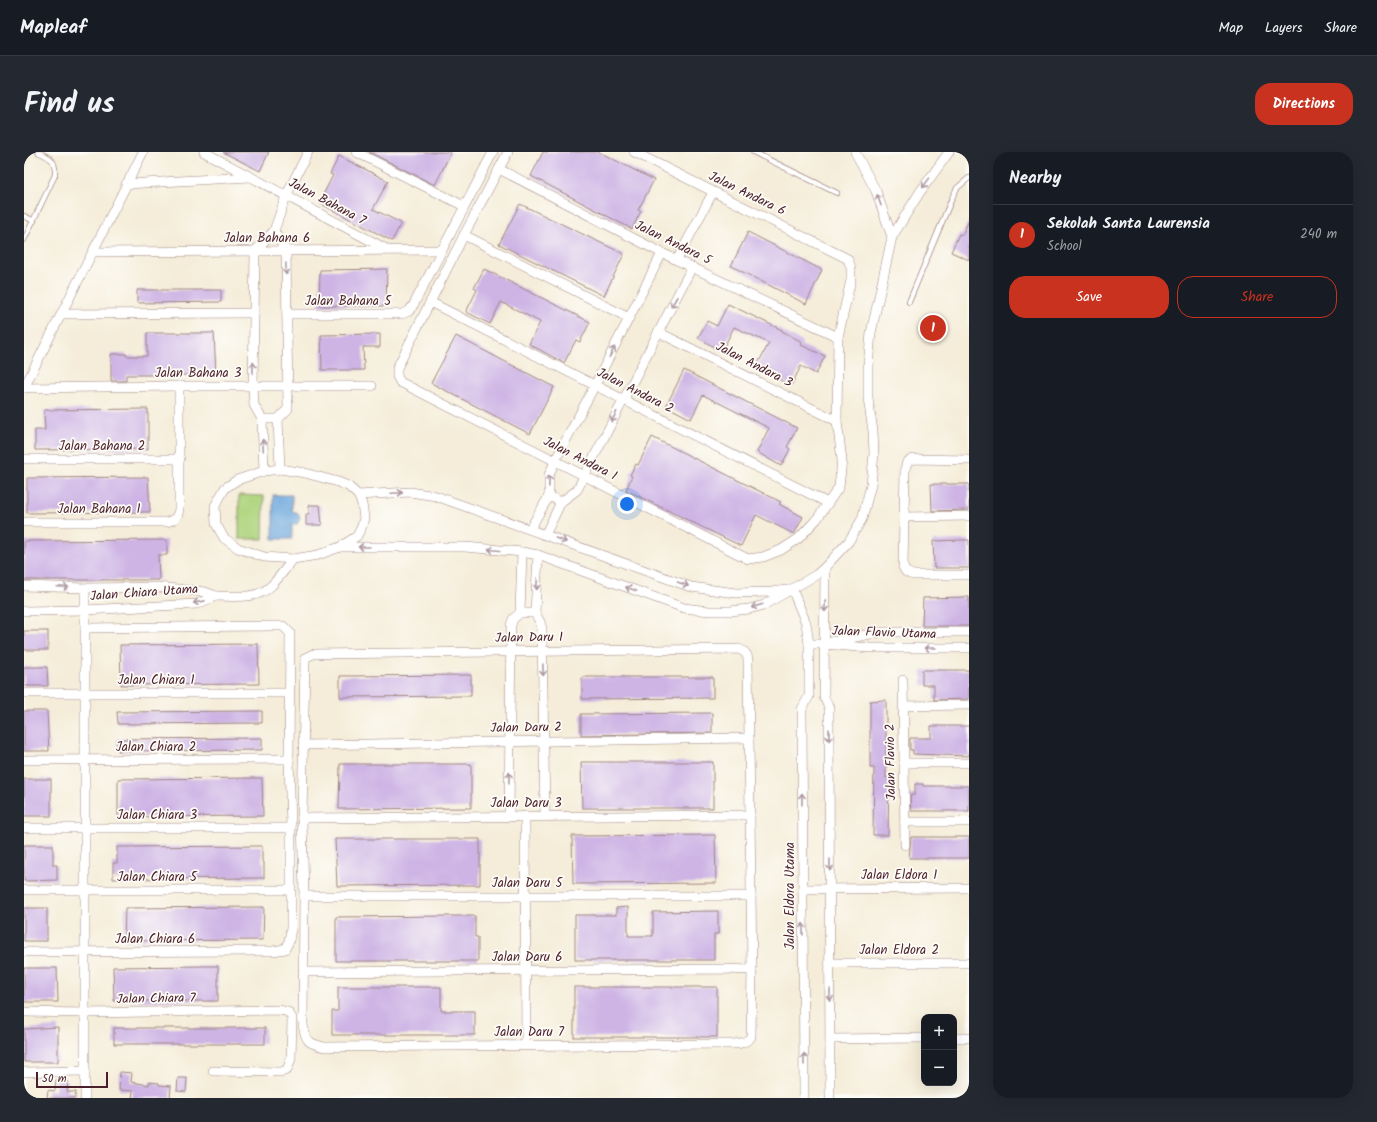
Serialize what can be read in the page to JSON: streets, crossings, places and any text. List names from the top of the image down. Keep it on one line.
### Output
{"streets":{"street":["Jalan Andara 6","Jalan Bahana 7","Jalan Bahana 6","Jalan Andara 5","Jalan Bahana 5","Jalan Andara 3","Jalan Bahana 3","Jalan Andara 2","Jalan Bahana 2","Jalan Andara 1","Jalan Bahana 1","Jalan Chiara Utama","Jalan Flavio Utama","Jalan Daru 1","Jalan Chiara 1","Jalan Daru 2","Jalan Chiara 2","Jalan Flavio 2","Jalan Daru 3","Jalan Chiara 3","Jalan Eldora 1","Jalan Chiara 5","Jalan Daru 5","Jalan Eldora Utama","Jalan Chiara 6","Jalan Eldora 2","Jalan Daru 6","Jalan Chiara 7","Jalan Daru 7"]},"crossings":[["Jalan Andara 6","Jalan Andara 5"],["Jalan Bahana 7","Jalan Bahana 6"],["Jalan Bahana 6","Jalan Bahana 5"],["Jalan Andara 2","Jalan Andara 1"],["Jalan Bahana 2","Jalan Bahana 1"],["Jalan Daru 1","Jalan Daru 2"],["Jalan Eldora 1","Jalan Eldora Utama"],["Jalan Chiara 5","Jalan Chiara 6"],["Jalan Daru 6","Jalan Daru 7"]],"scale_bar":"50 m","page":{"header":"Mapleaf","nav":["Map","Layers","Share"],"title":"Find us","buttons":["Directions",["Save","Share"]],"heading":"Nearby","list":[{"mark":"1","name":"Sekolah Santa Laurensia","note":"School","value":"240 m"}],"pins":"1","map_buttons":["+","−"],"scale":"50 m"}}
